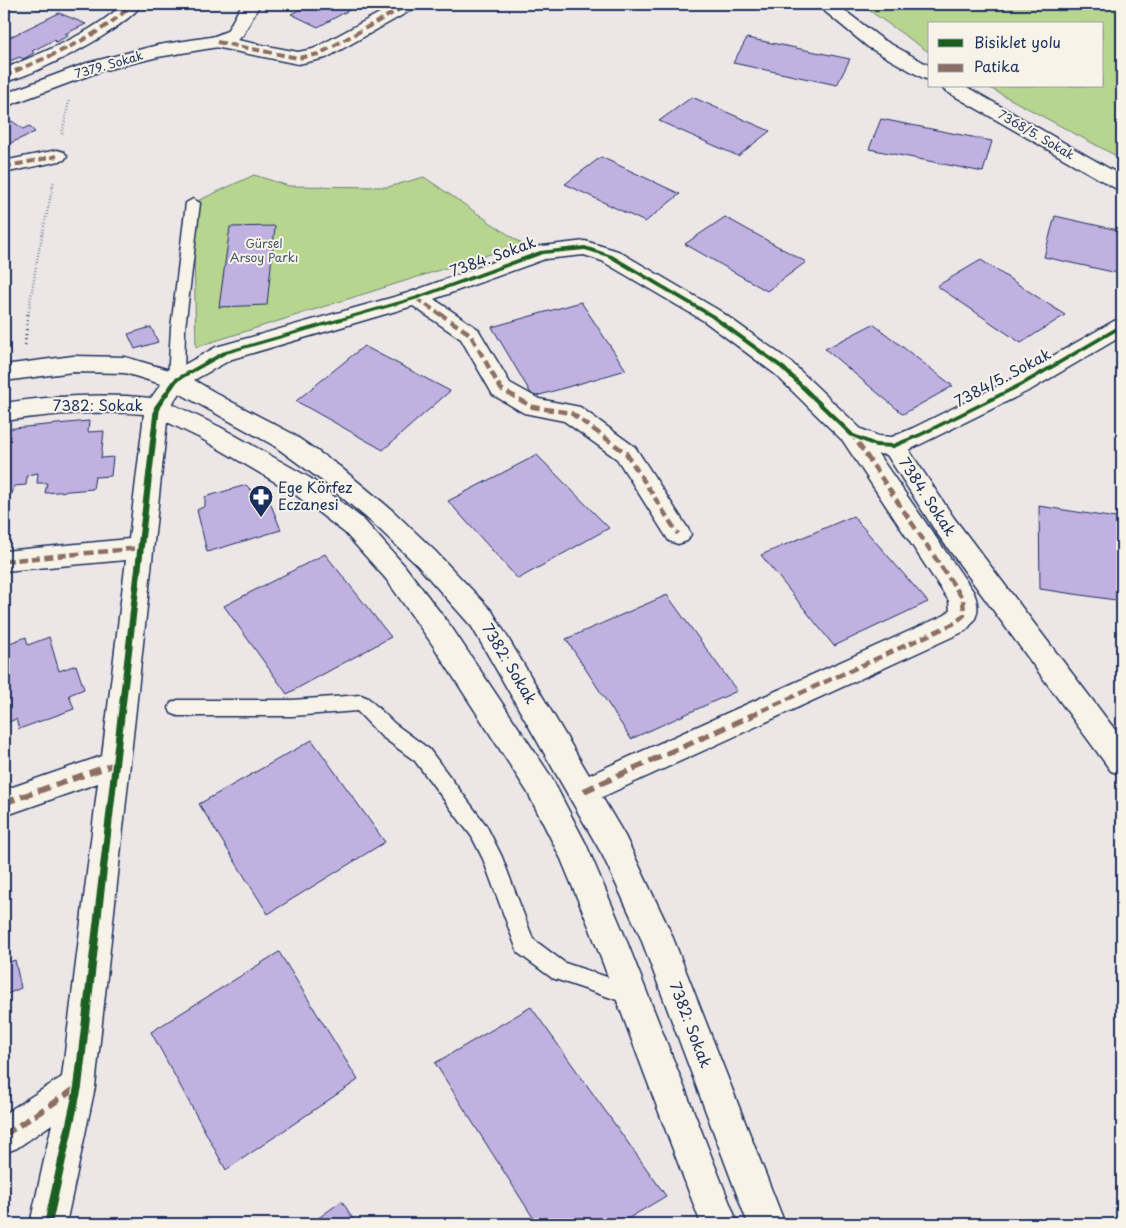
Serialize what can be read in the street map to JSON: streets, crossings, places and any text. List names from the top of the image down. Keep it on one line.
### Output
{"streets":{"street":["7379. Sokak","7368/5. Sokak","7384. Sokak","7384/5. Sokak","7382: Sokak"]},"crossings":[["7384. Sokak","7384/5. Sokak"],["7384. Sokak","7382: Sokak"]],"parks":["Gürsel Arsoy Parkı"],"places":{"pharmacy":["Ege Körfez Eczanesi"]},"legend":["Bisiklet yolu","Patika"]}
